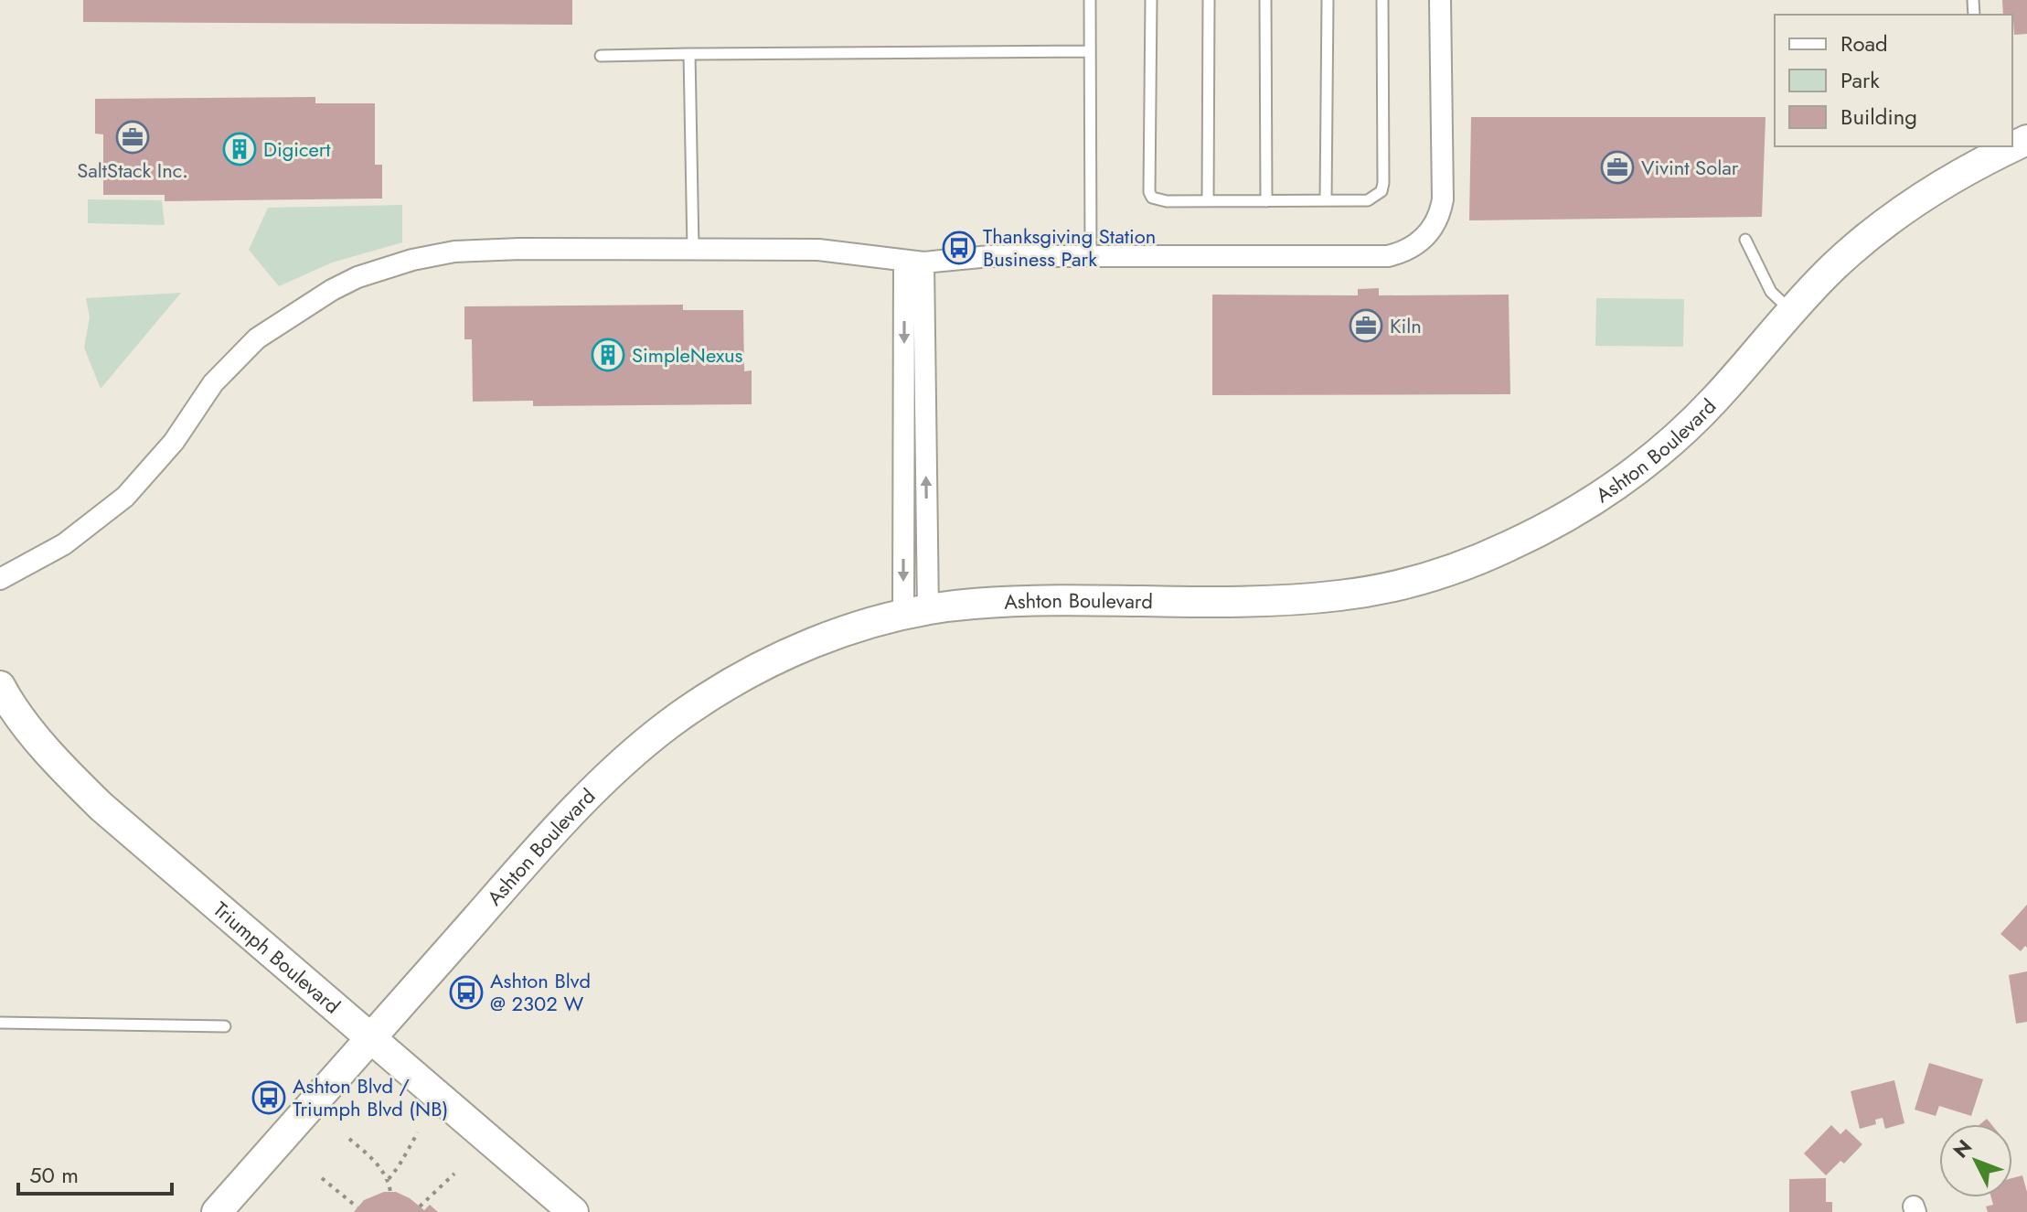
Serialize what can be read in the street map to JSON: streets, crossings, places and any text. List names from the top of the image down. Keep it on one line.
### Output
{"streets":{"street":["Ashton Boulevard","Triumph Boulevard"]},"crossings":[["Ashton Boulevard","Triumph Boulevard"]],"places":{"office":["SaltStack Inc.","Vivint Solar","Kiln"],"building":["Digicert","SimpleNexus"],"bus stop":["Thanksgiving Station Business Park","Ashton Blvd @ 2302 W","Ashton Blvd / Triumph Blvd (NB)"]},"legend":["Road","Park","Building"],"scale_bar":"50 m","north":"top left"}
